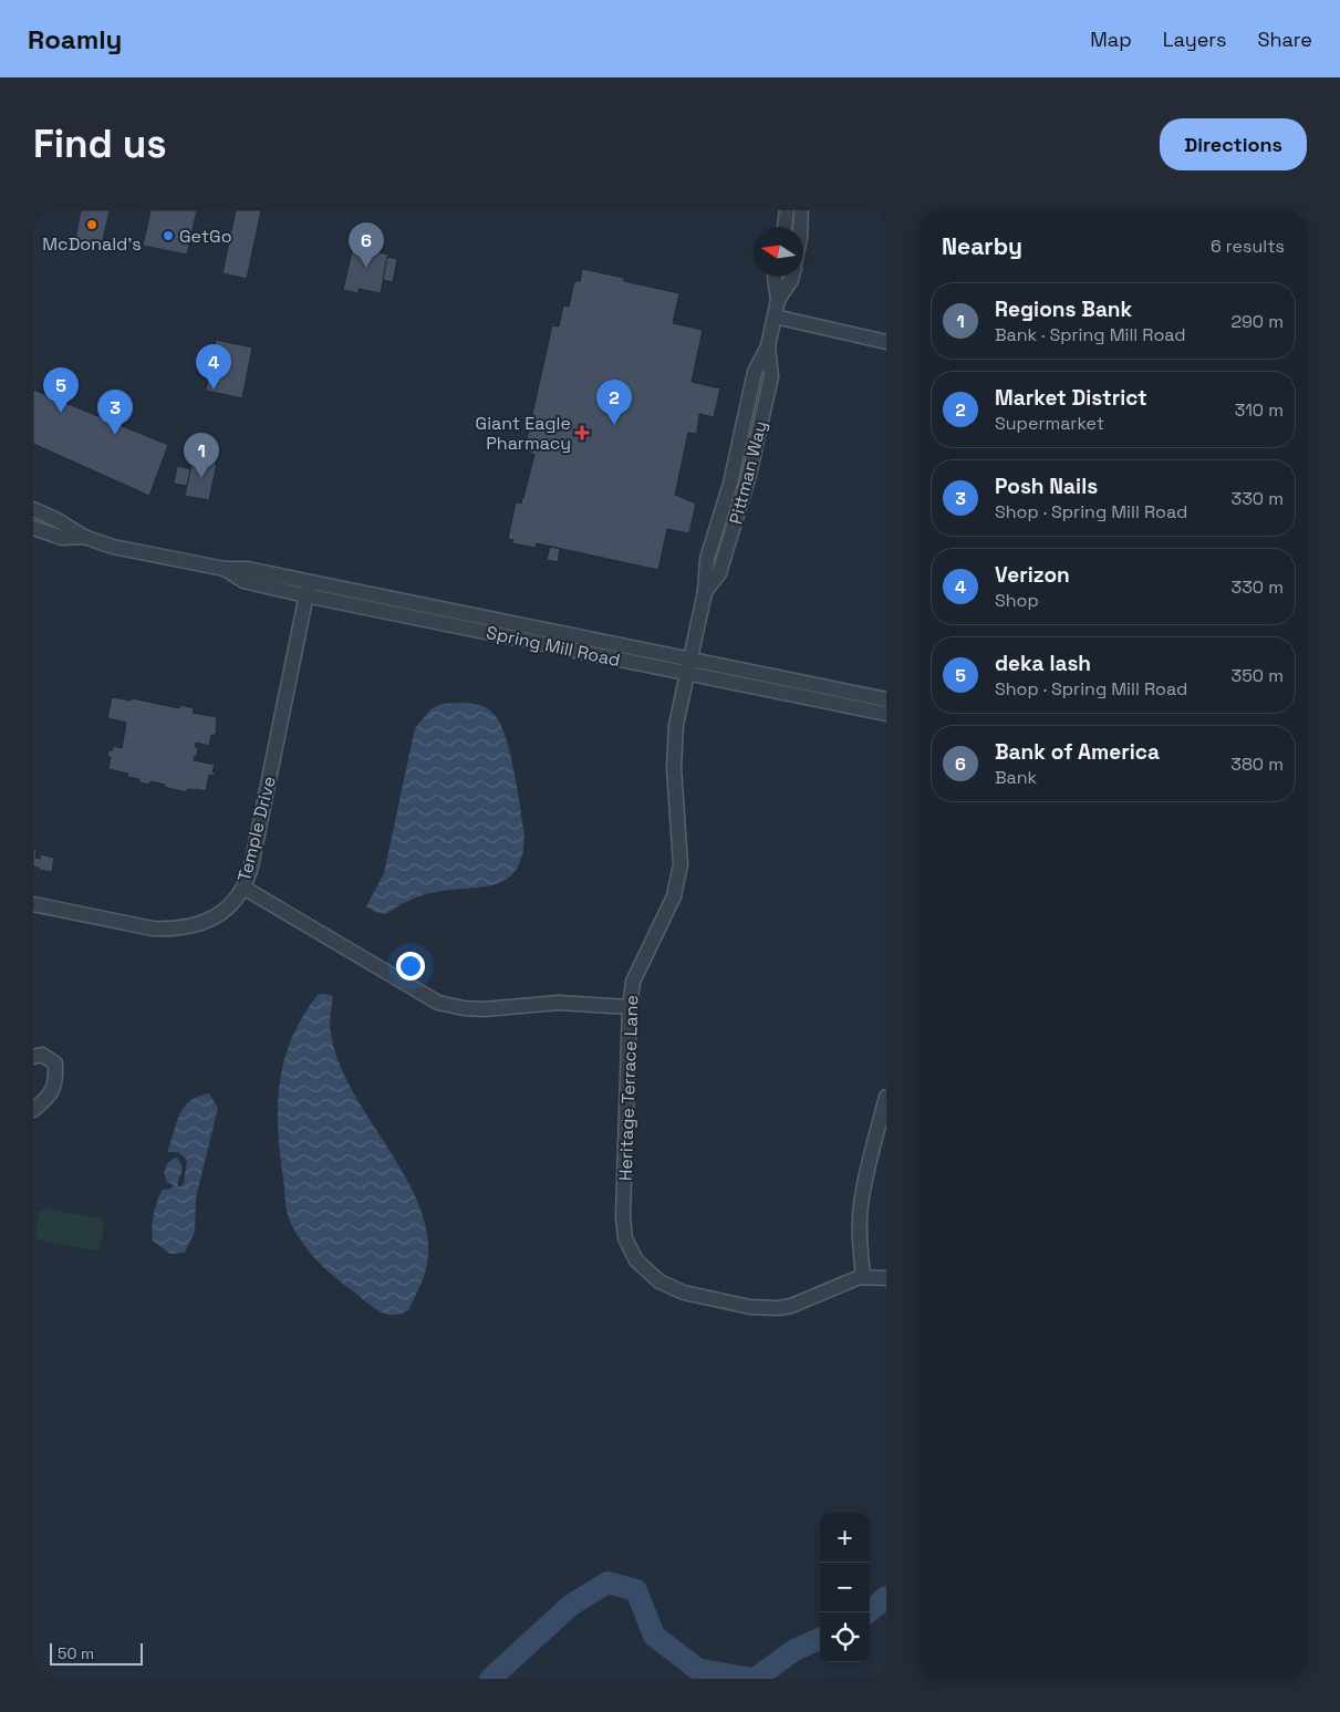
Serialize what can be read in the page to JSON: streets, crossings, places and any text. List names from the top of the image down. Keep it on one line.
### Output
{"streets":{"street":["Pittman Way","Spring Mill Road","Temple Drive","Heritage Terrace Lane"]},"crossings":[["Pittman Way","Spring Mill Road"],["Pittman Way","Heritage Terrace Lane"],["Spring Mill Road","Temple Drive"],["Spring Mill Road","Heritage Terrace Lane"]],"places":{"other":["McDonald's","GetGo"],"health":["Giant Eagle Pharmacy"]},"scale_bar":"50 m","north":"left","page":{"header":"Roamly","nav":["Map","Layers","Share"],"buttons":"Directions","title":"Find us","heading":["Nearby","6 results"],"pins":["6","4","5","2","3","1"],"list":[{"mark":"1","name":"Regions Bank","note":"Bank · Spring Mill Road","value":"290 m"},{"mark":"2","name":"Market District","note":"Supermarket","value":"310 m"},{"mark":"3","name":"Posh Nails","note":"Shop · Spring Mill Road","value":"330 m"},{"mark":"4","name":"Verizon","note":"Shop","value":"330 m"},{"mark":"5","name":"deka lash","note":"Shop · Spring Mill Road","value":"350 m"},{"mark":"6","name":"Bank of America","note":"Bank","value":"380 m"}],"map_buttons":["+","−"],"scale":"50 m"}}
